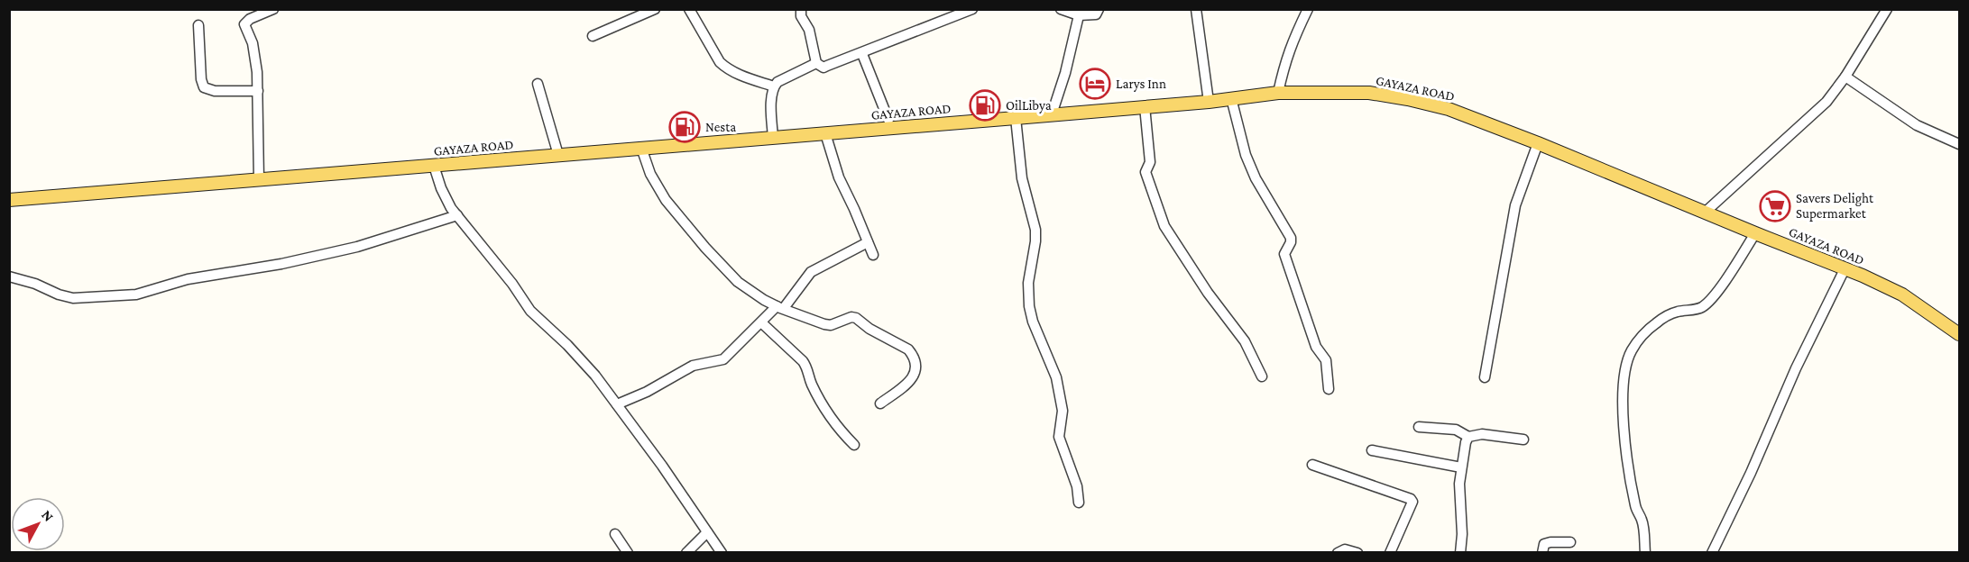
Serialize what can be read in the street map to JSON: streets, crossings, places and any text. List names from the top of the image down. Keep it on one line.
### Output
{"streets":{"main road":["GAYAZA ROAD"]},"places":{"hotel":["Larys Inn"],"fuel station":["OilLibya","Nesta"],"supermarket":["Savers Delight Supermarket"]},"north":"top right"}
